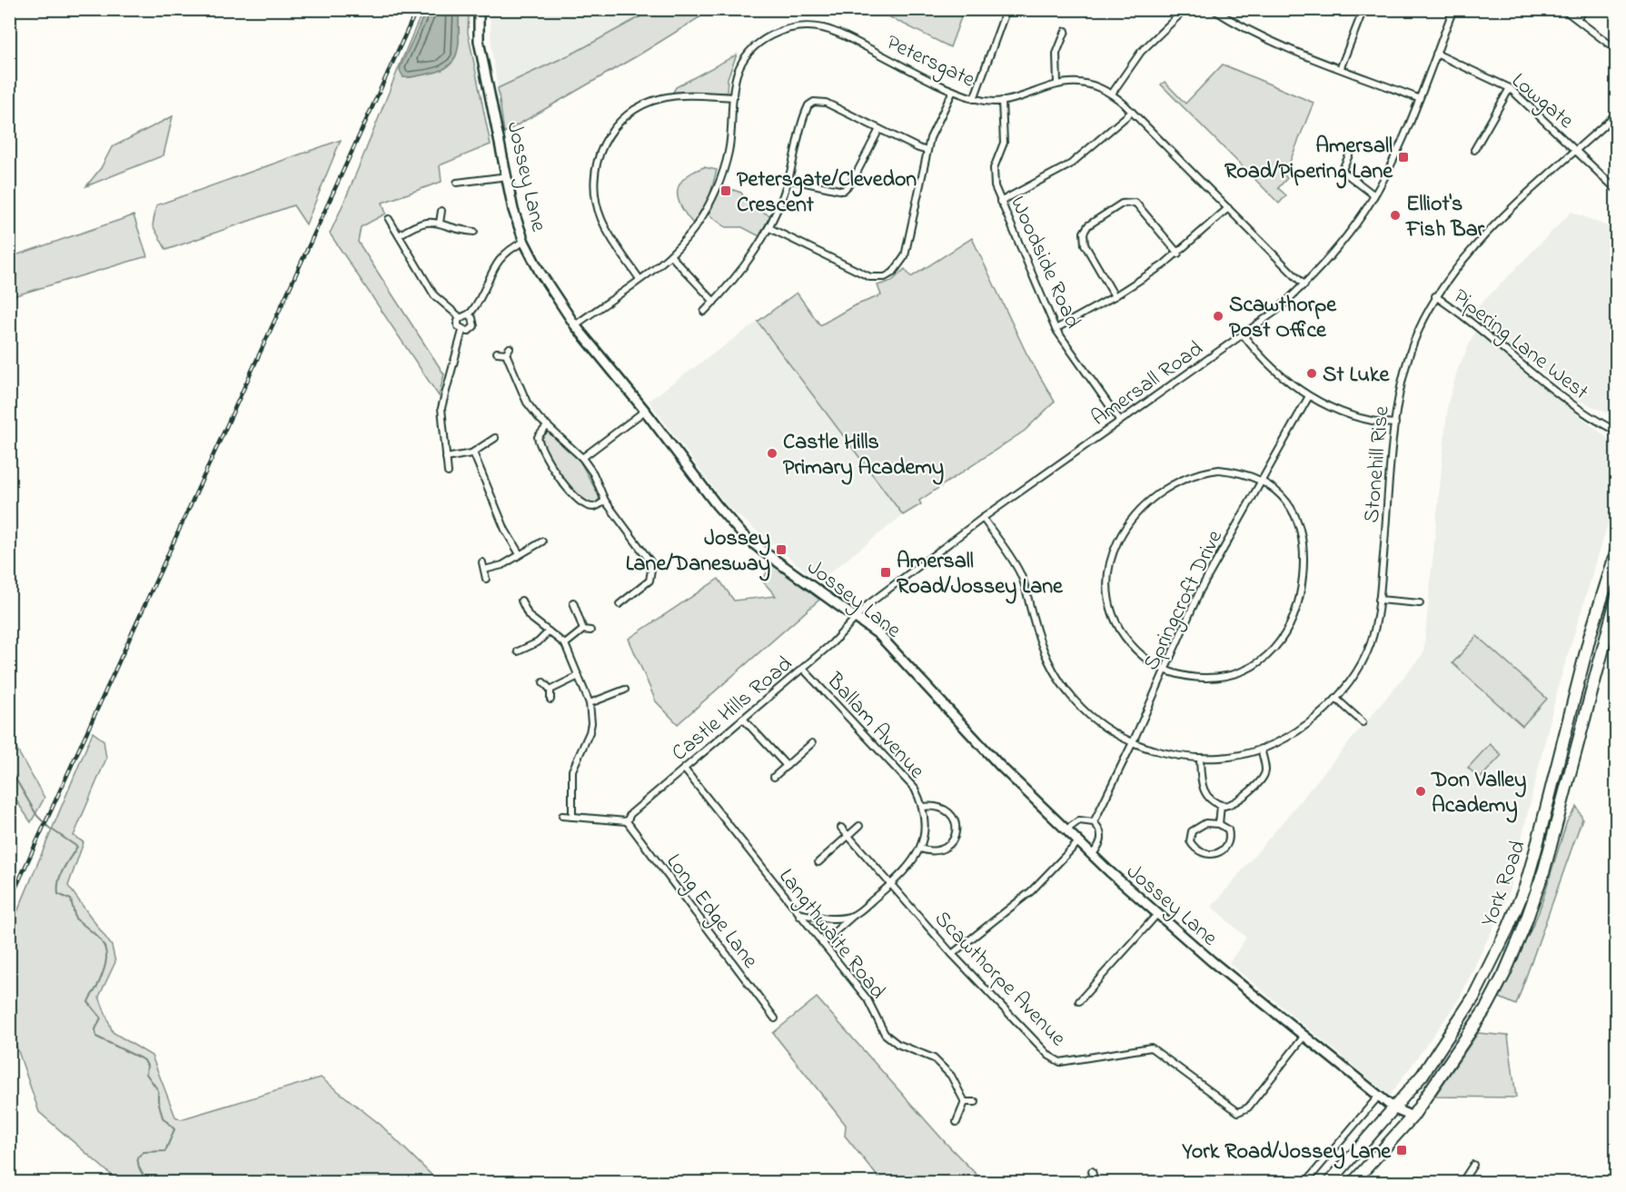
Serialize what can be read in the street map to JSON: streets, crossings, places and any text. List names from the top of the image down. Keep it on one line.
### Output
{"streets":{"highway":["York Road"],"street":["Petersgate","Lowgate","Jossey Lane","Woodside Road","Pipering Lane West","Amersall Road","Stonehill Rise","Springcroft Drive","Castle Hills Road","Ballam Avenue","Long Edge Lane","Langthwaite Road","Scawthorpe Avenue"]},"crossings":[["Petersgate","Jossey Lane"],["Petersgate","Woodside Road"],["Petersgate","Amersall Road"],["Lowgate","Amersall Road"],["Lowgate","Stonehill Rise"],["Jossey Lane","Amersall Road"],["Jossey Lane","Castle Hills Road"],["Jossey Lane","York Road"],["Jossey Lane","Scawthorpe Avenue"],["Woodside Road","Amersall Road"],["Pipering Lane West","Stonehill Rise"],["Amersall Road","Stonehill Rise"],["Amersall Road","Castle Hills Road"],["Stonehill Rise","Springcroft Drive"],["Castle Hills Road","Ballam Avenue"],["Castle Hills Road","Long Edge Lane"],["Castle Hills Road","Langthwaite Road"],["Ballam Avenue","Langthwaite Road"],["Ballam Avenue","Scawthorpe Avenue"]],"places":{"transit":["Amersall Road/Pipering Lane","Petersgate/Clevedon Crescent","Jossey Lane/Danesway","Amersall Road/Jossey Lane","York Road/Jossey Lane"],"other":["Elliot's Fish Bar","Scawthorpe Post Office","St Luke","Castle Hills Primary Academy","Don Valley Academy"]}}
